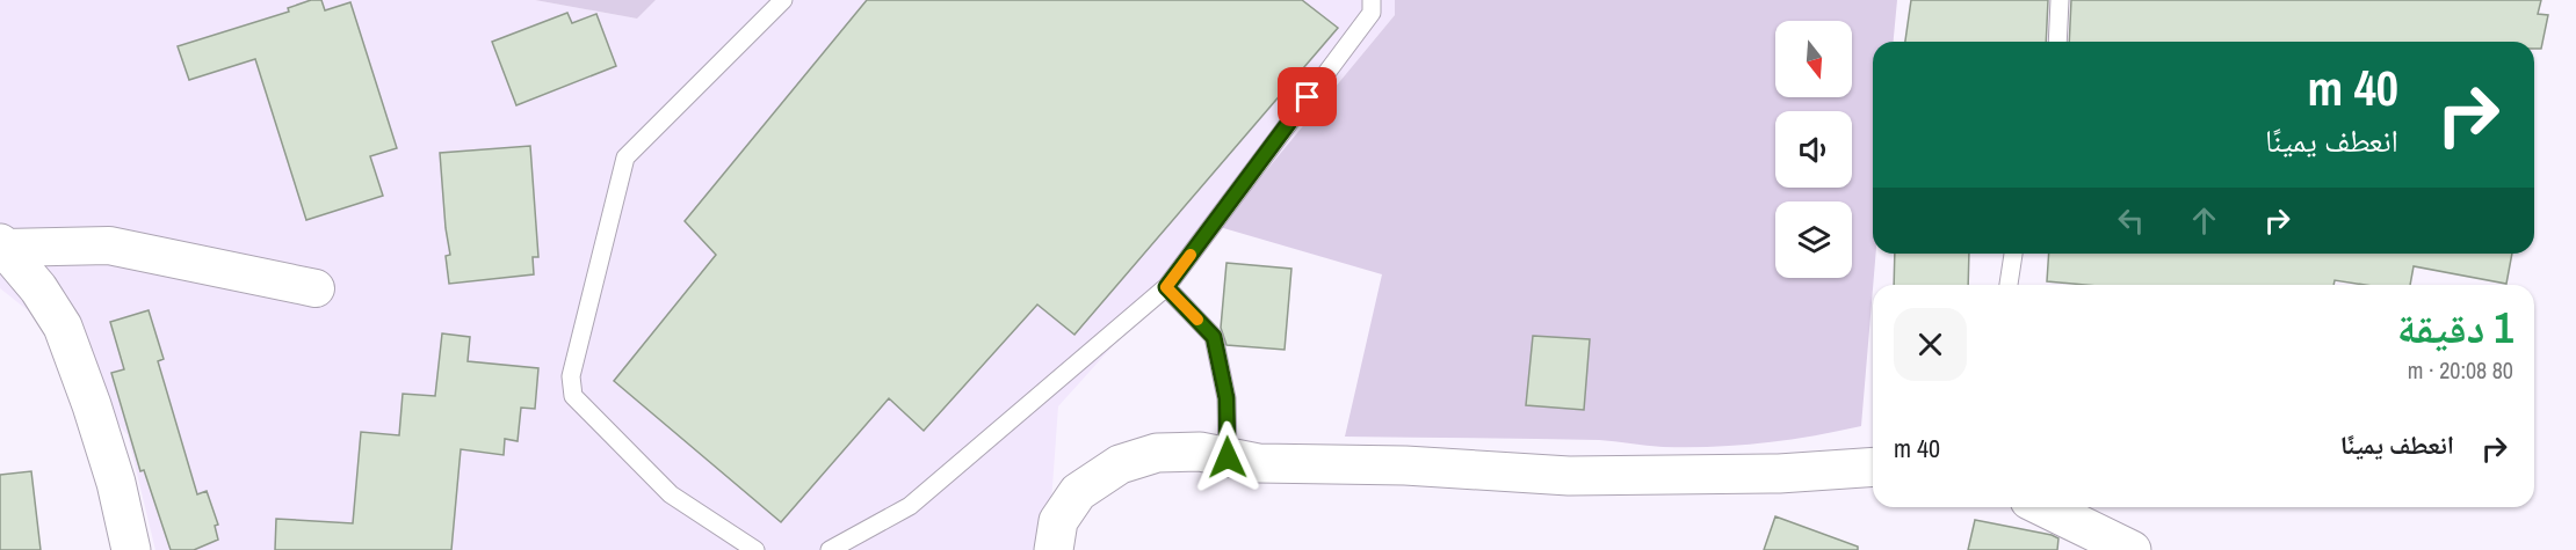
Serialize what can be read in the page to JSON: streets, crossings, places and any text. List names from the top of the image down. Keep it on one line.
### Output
{"north":"bottom","page":{"turn":["40 m","انعطف يمينًا"],"heading":["1 دقيقة","80 m · 20:08"],"list":[{"name":"انعطف يمينًا","value":"40 m"}]}}
